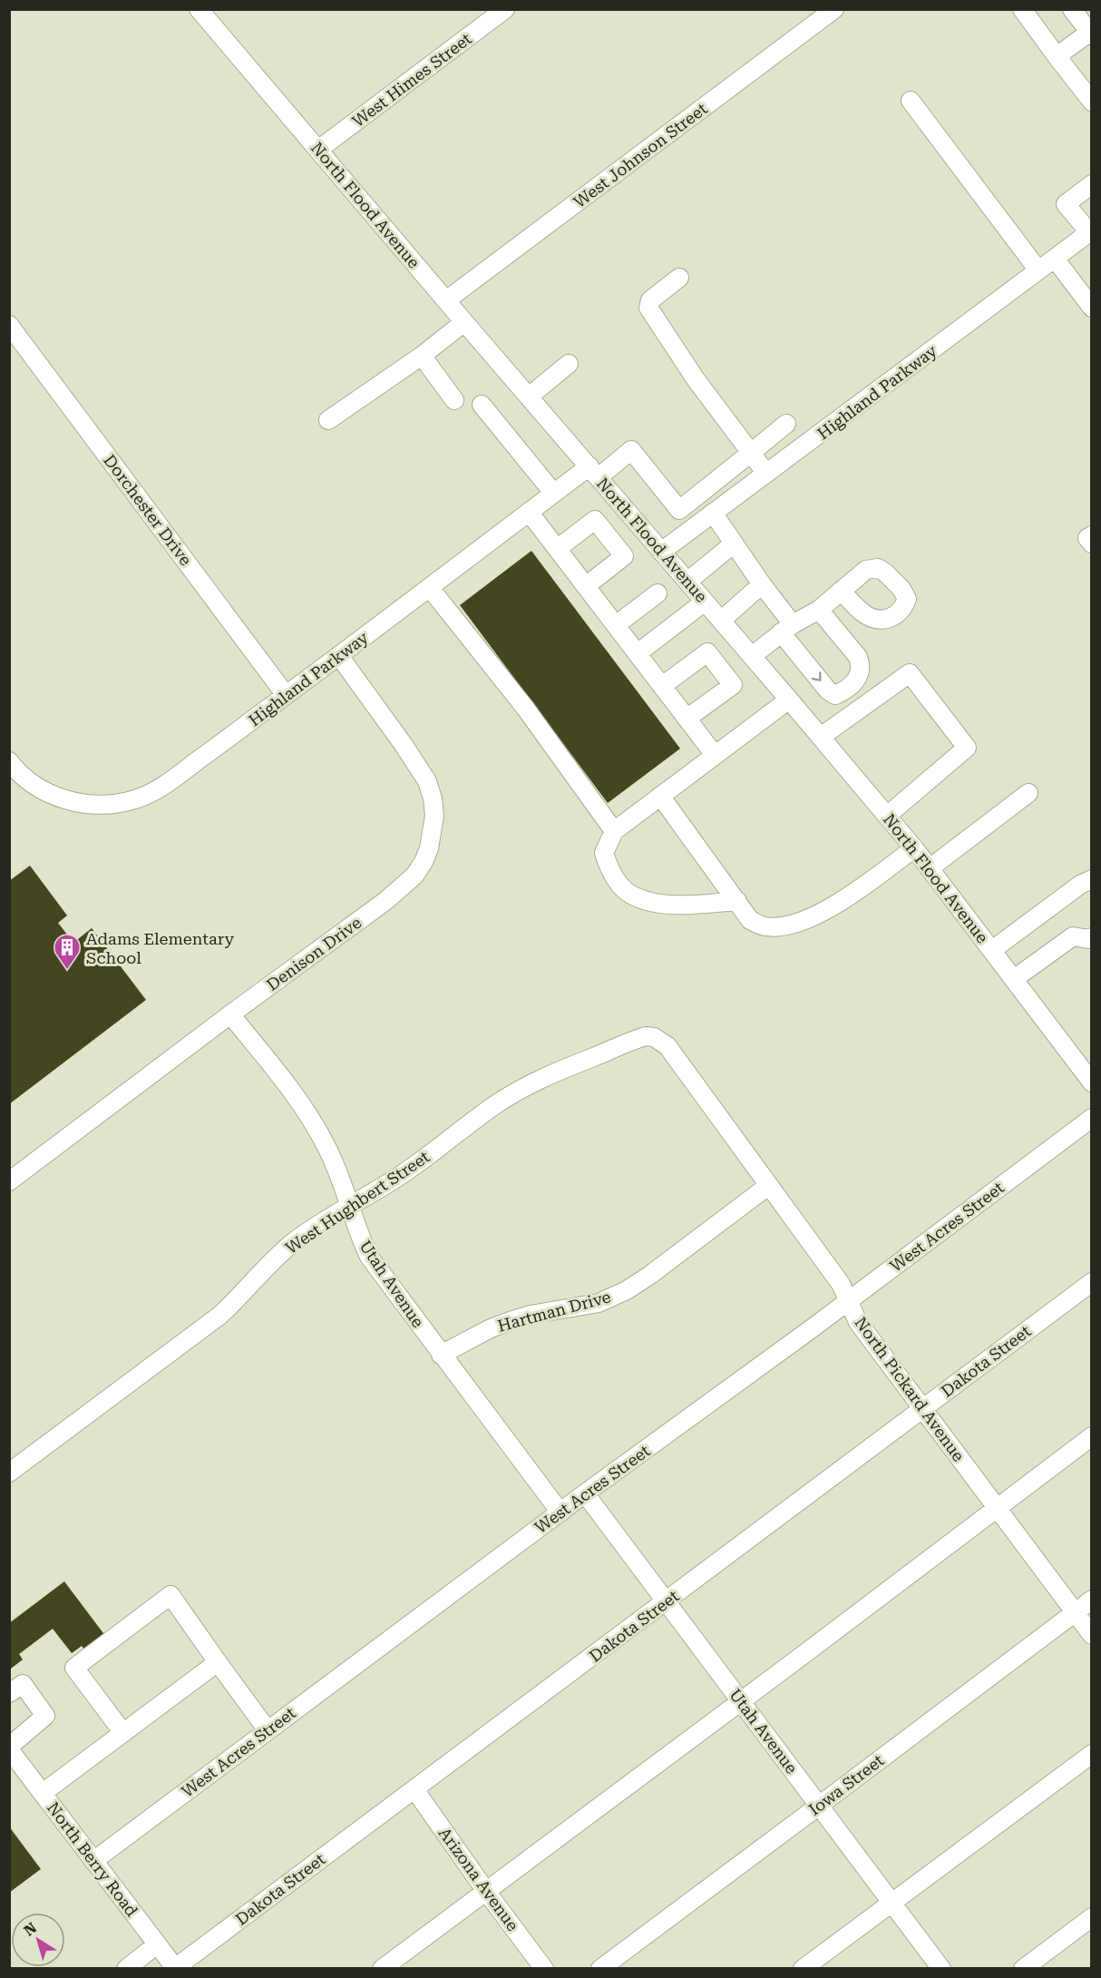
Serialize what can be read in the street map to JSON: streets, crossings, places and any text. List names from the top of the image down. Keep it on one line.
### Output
{"streets":{"street":["West Himes Street","West Johnson Street","North Flood Avenue","Highland Parkway","Dorchester Drive","Denison Drive","West Hughbert Street","West Acres Street","Utah Avenue","Hartman Drive","Dakota Street","North Pickard Avenue","Iowa Street","North Berry Road","Arizona Avenue"]},"crossings":[["West Himes Street","North Flood Avenue"],["West Johnson Street","North Flood Avenue"],["North Flood Avenue","Highland Parkway"],["Highland Parkway","Dorchester Drive"],["Highland Parkway","Denison Drive"],["Denison Drive","Utah Avenue"],["West Hughbert Street","Utah Avenue"],["West Hughbert Street","North Pickard Avenue"],["West Acres Street","Utah Avenue"],["West Acres Street","North Pickard Avenue"],["West Acres Street","North Berry Road"],["Utah Avenue","Hartman Drive"],["Utah Avenue","Dakota Street"],["Utah Avenue","Iowa Street"],["Hartman Drive","North Pickard Avenue"],["Dakota Street","North Pickard Avenue"],["Dakota Street","North Berry Road"],["Dakota Street","Arizona Avenue"],["North Pickard Avenue","Iowa Street"]],"places":{"building":["Adams Elementary School"]},"north":"top left"}
